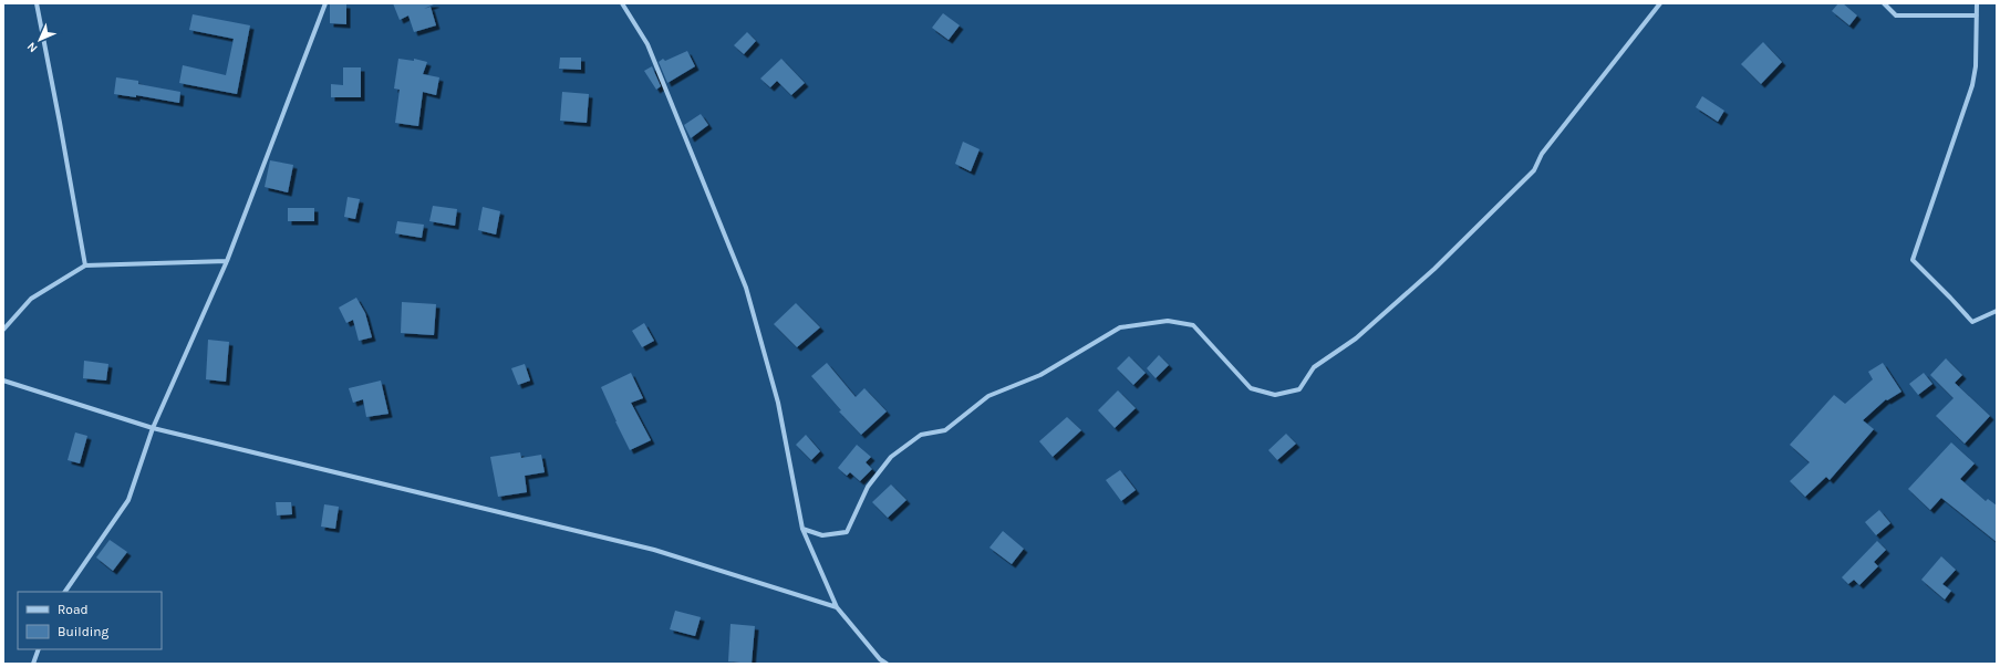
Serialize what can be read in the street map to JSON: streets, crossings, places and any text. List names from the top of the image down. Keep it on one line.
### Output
{"legend":["Road","Building"],"north":"bottom left"}
